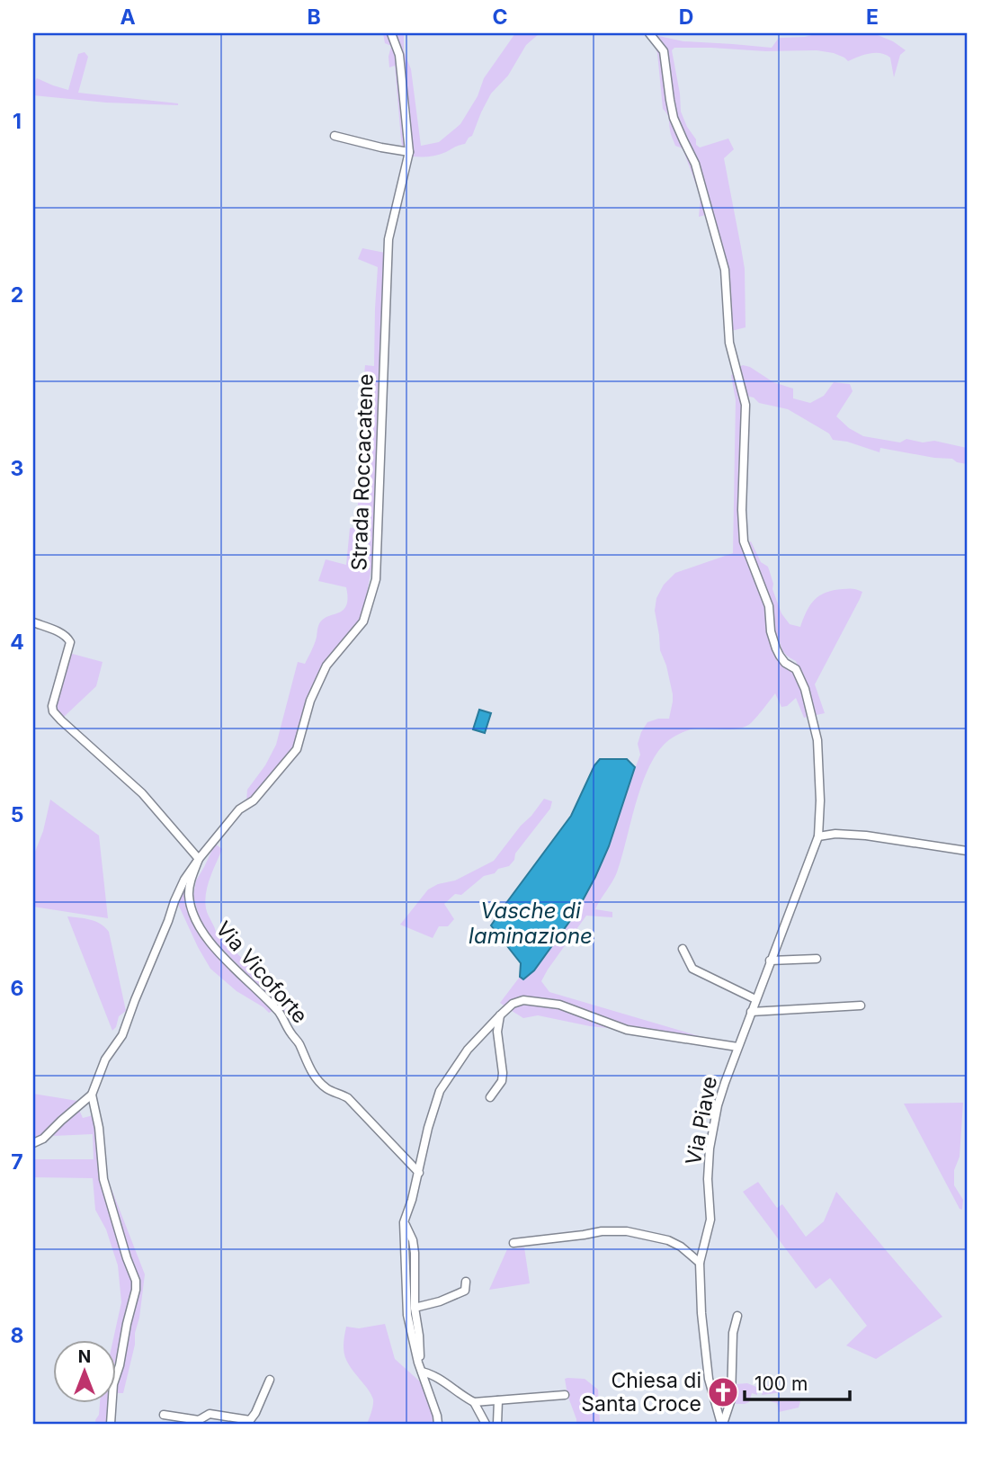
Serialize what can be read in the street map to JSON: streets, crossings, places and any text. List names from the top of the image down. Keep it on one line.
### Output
{"streets":{"street":["Strada Roccacatene","Via Vicoforte","Via Piave"]},"crossings":[["Strada Roccacatene","Via Vicoforte"]],"water":["Vasche di laminazione"],"places":{"church":["Chiesa di Santa Croce"]},"scale_bar":"100 m","north":"top","grid":{"columns":["A","B","C","D","E"],"rows":["1","2","3","4","5","6","7","8"]}}
